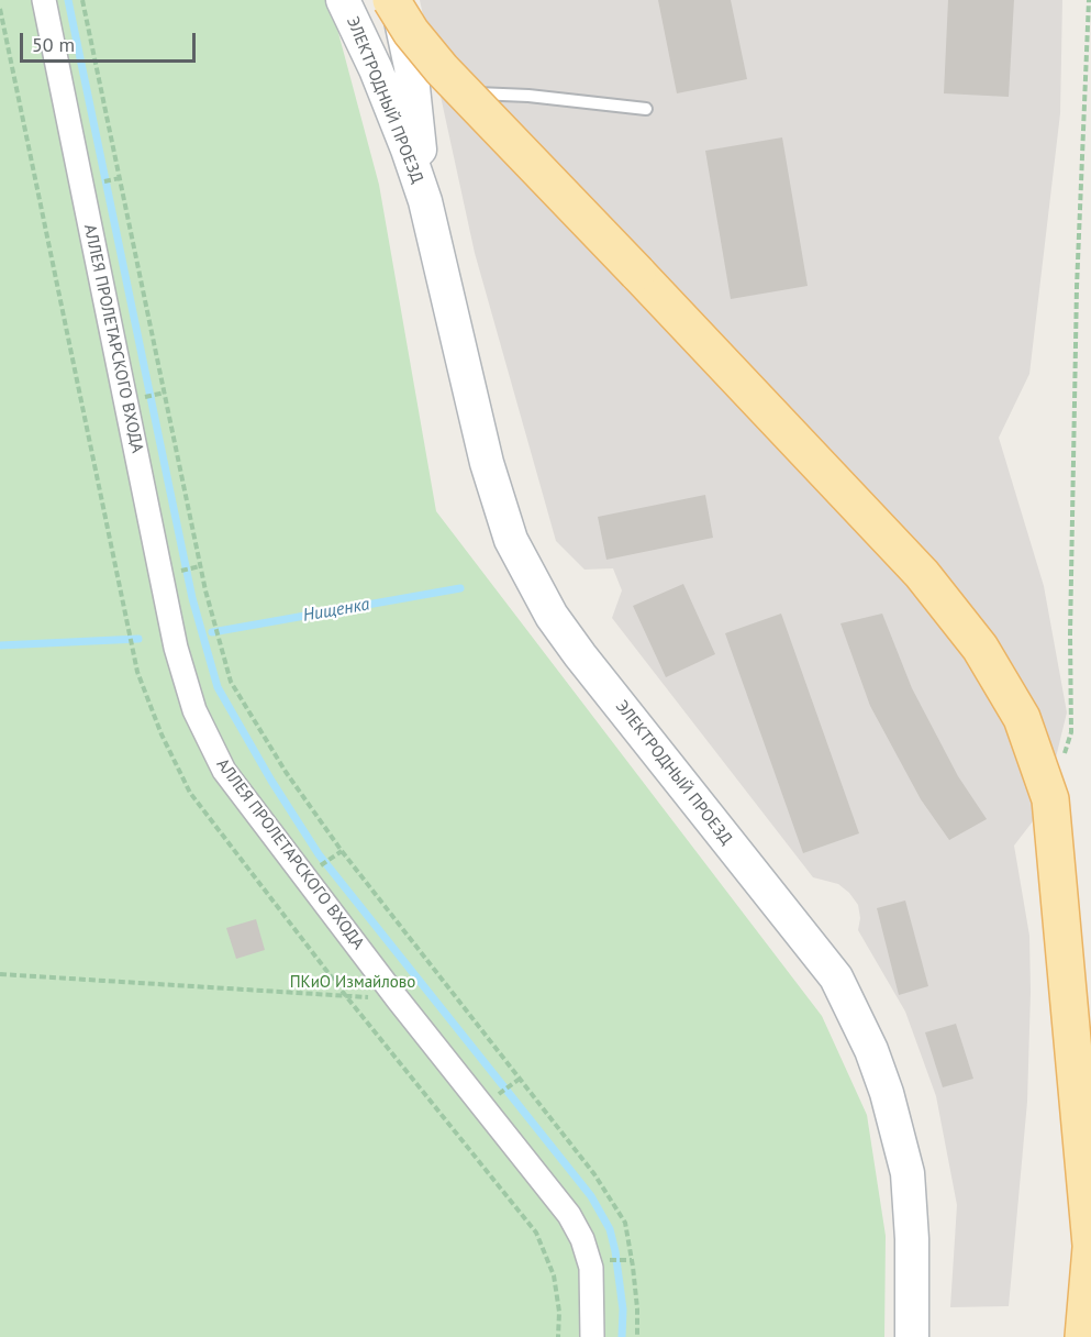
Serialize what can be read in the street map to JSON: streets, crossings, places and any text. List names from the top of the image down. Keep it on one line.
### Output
{"streets":{"street":["ЭЛЕКТРОДНЫЙ ПРОЕЗД","АЛЛЕЯ ПРОЛЕТАРСКОГО ВХОДА"]},"water":["Нищенка"],"parks":["ПКиО Измайлово"],"scale_bar":"50 m"}
